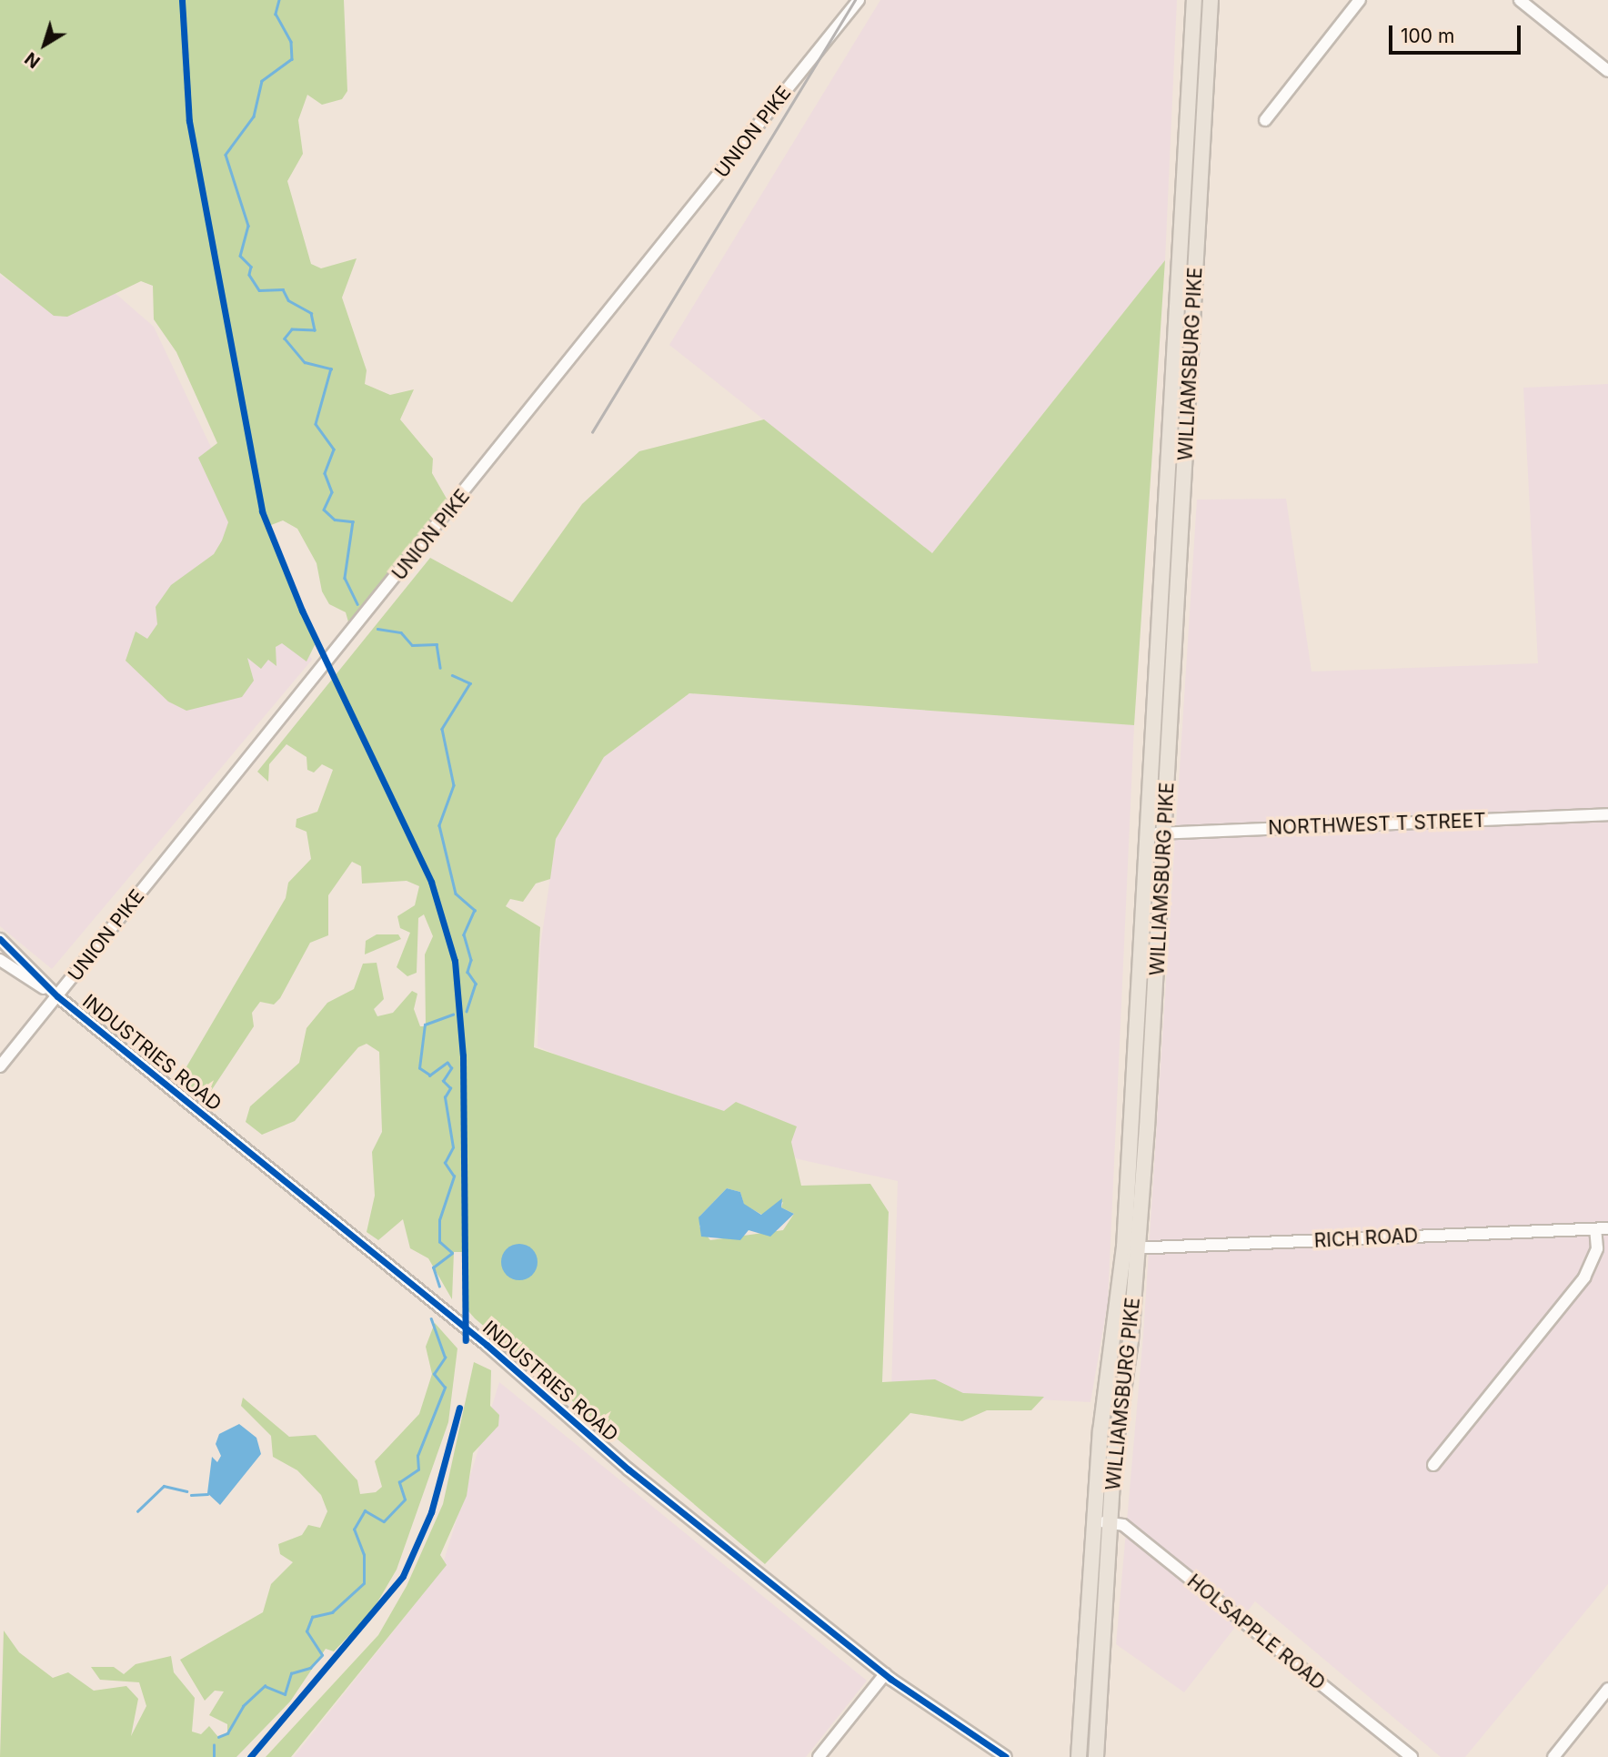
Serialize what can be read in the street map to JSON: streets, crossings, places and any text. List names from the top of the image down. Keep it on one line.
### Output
{"streets":{"main road":["WILLIAMSBURG PIKE"],"street":["UNION PIKE","NORTHWEST T STREET","INDUSTRIES ROAD","RICH ROAD","HOLSAPPLE ROAD"]},"crossings":[["UNION PIKE","INDUSTRIES ROAD"],["WILLIAMSBURG PIKE","NORTHWEST T STREET"],["WILLIAMSBURG PIKE","RICH ROAD"],["WILLIAMSBURG PIKE","HOLSAPPLE ROAD"]],"scale_bar":"100 m","north":"bottom left"}
